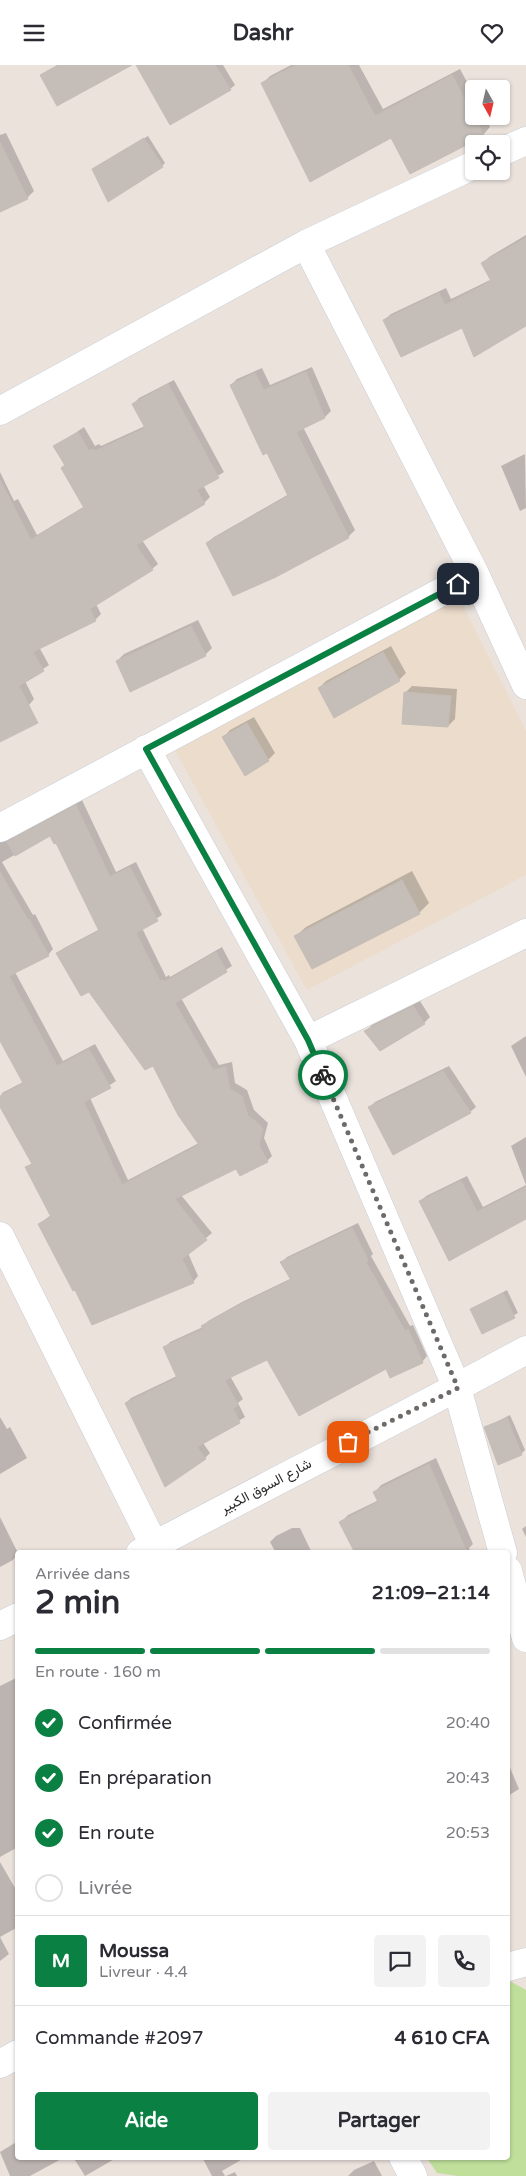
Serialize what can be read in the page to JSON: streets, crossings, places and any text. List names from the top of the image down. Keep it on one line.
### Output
{"streets":{"street":["شارع السوق الكبير"]},"north":"bottom","page":{"header":"Dashr","heading":["2 min","Arrivée dans","21:09–21:14"],"panel":["Moussa","Livreur · 4.4","Commande #2097","4 610 CFA"],"bar":"En route · 160 m","list":[["Confirmée","20:40"],["En préparation","20:43"],["En route","20:53"],"Livrée"],"round":"M","buttons":["Aide","Partager"]}}
